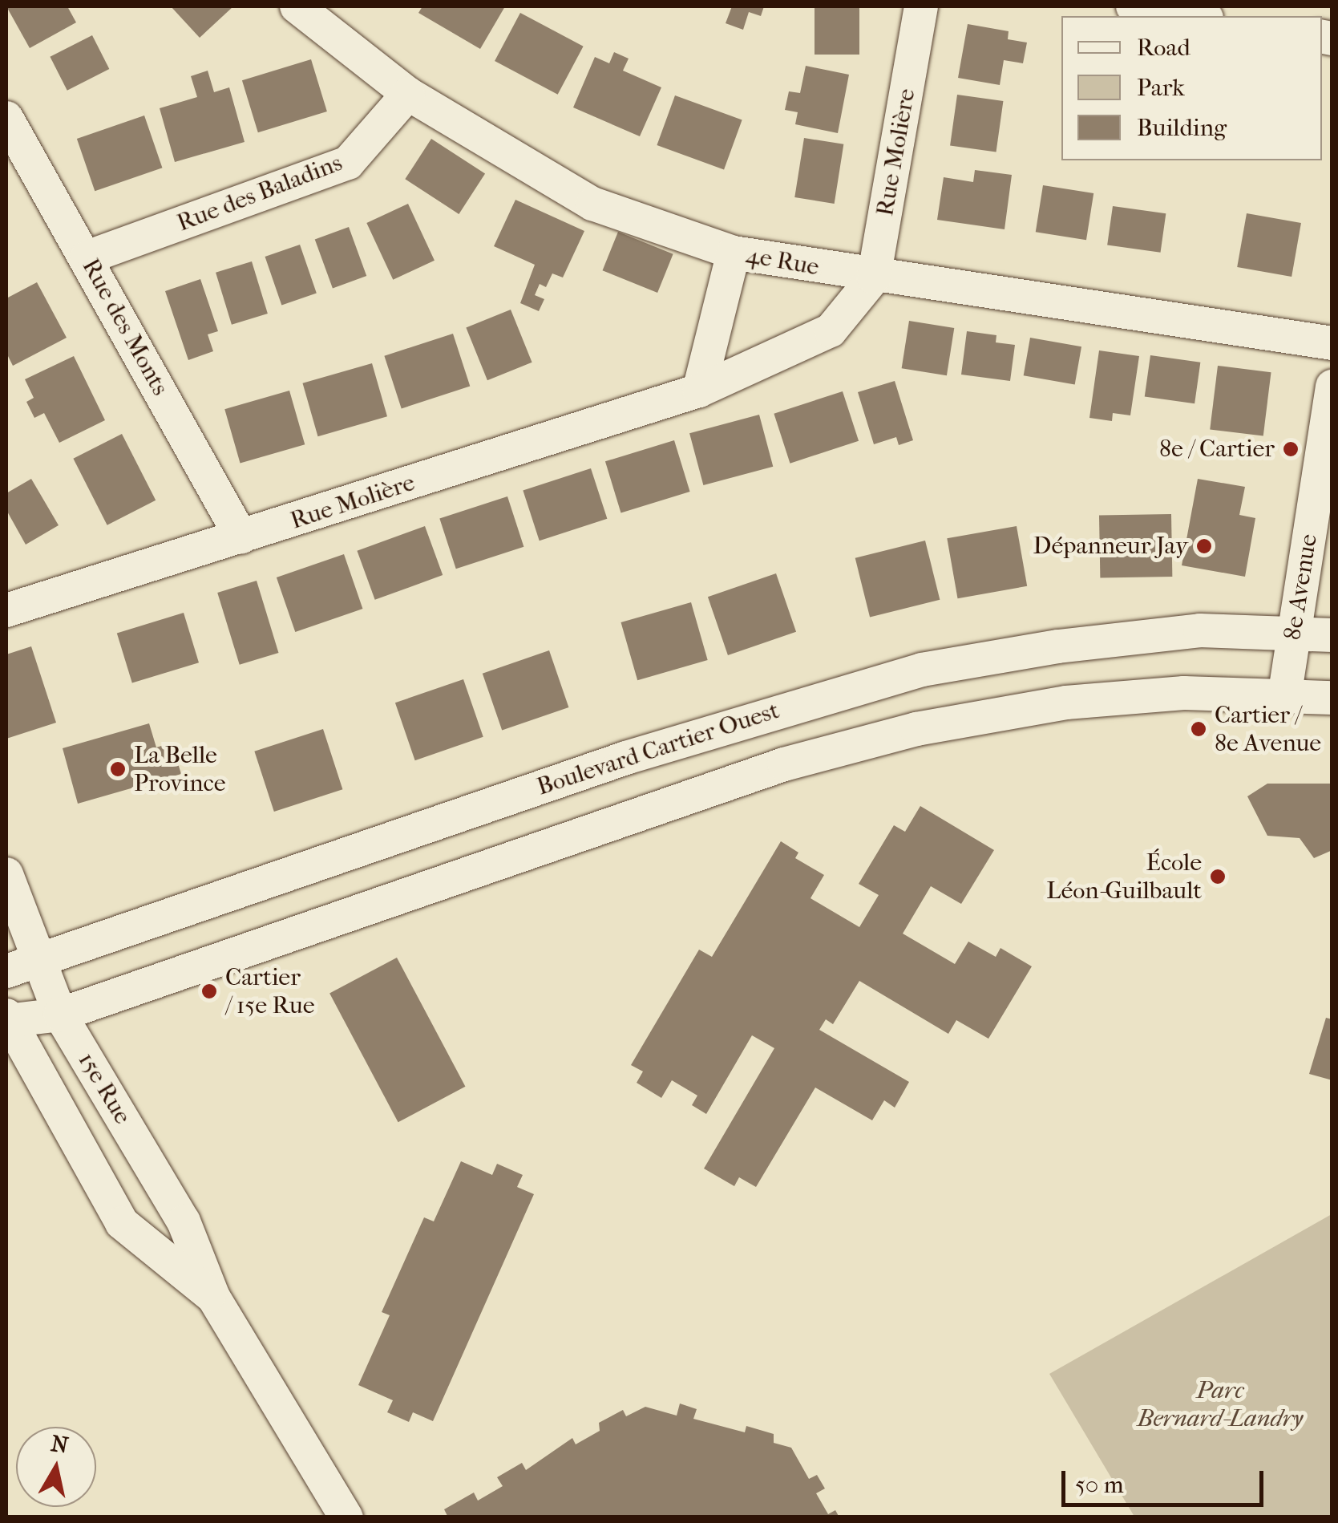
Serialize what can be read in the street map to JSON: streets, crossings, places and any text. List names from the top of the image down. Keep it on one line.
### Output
{"streets":{"street":["Rue Molière","Rue des Baladins","4e Rue","Rue des Monts","8e Avenue","Boulevard Cartier Ouest","15e Rue"]},"crossings":[["Rue Molière","4e Rue"],["Rue Molière","Rue des Monts"],["Rue des Baladins","4e Rue"],["Rue des Baladins","Rue des Monts"],["8e Avenue","Boulevard Cartier Ouest"],["Boulevard Cartier Ouest","15e Rue"]],"parks":["Parc Bernard-Landry"],"places":["8e / Cartier","Dépanneur Jay","Cartier / 8e Avenue","La Belle Province","École Léon-Guilbault","Cartier / 15e Rue"],"legend":["Road","Park","Building"],"scale_bar":"50 m","north":"top"}
